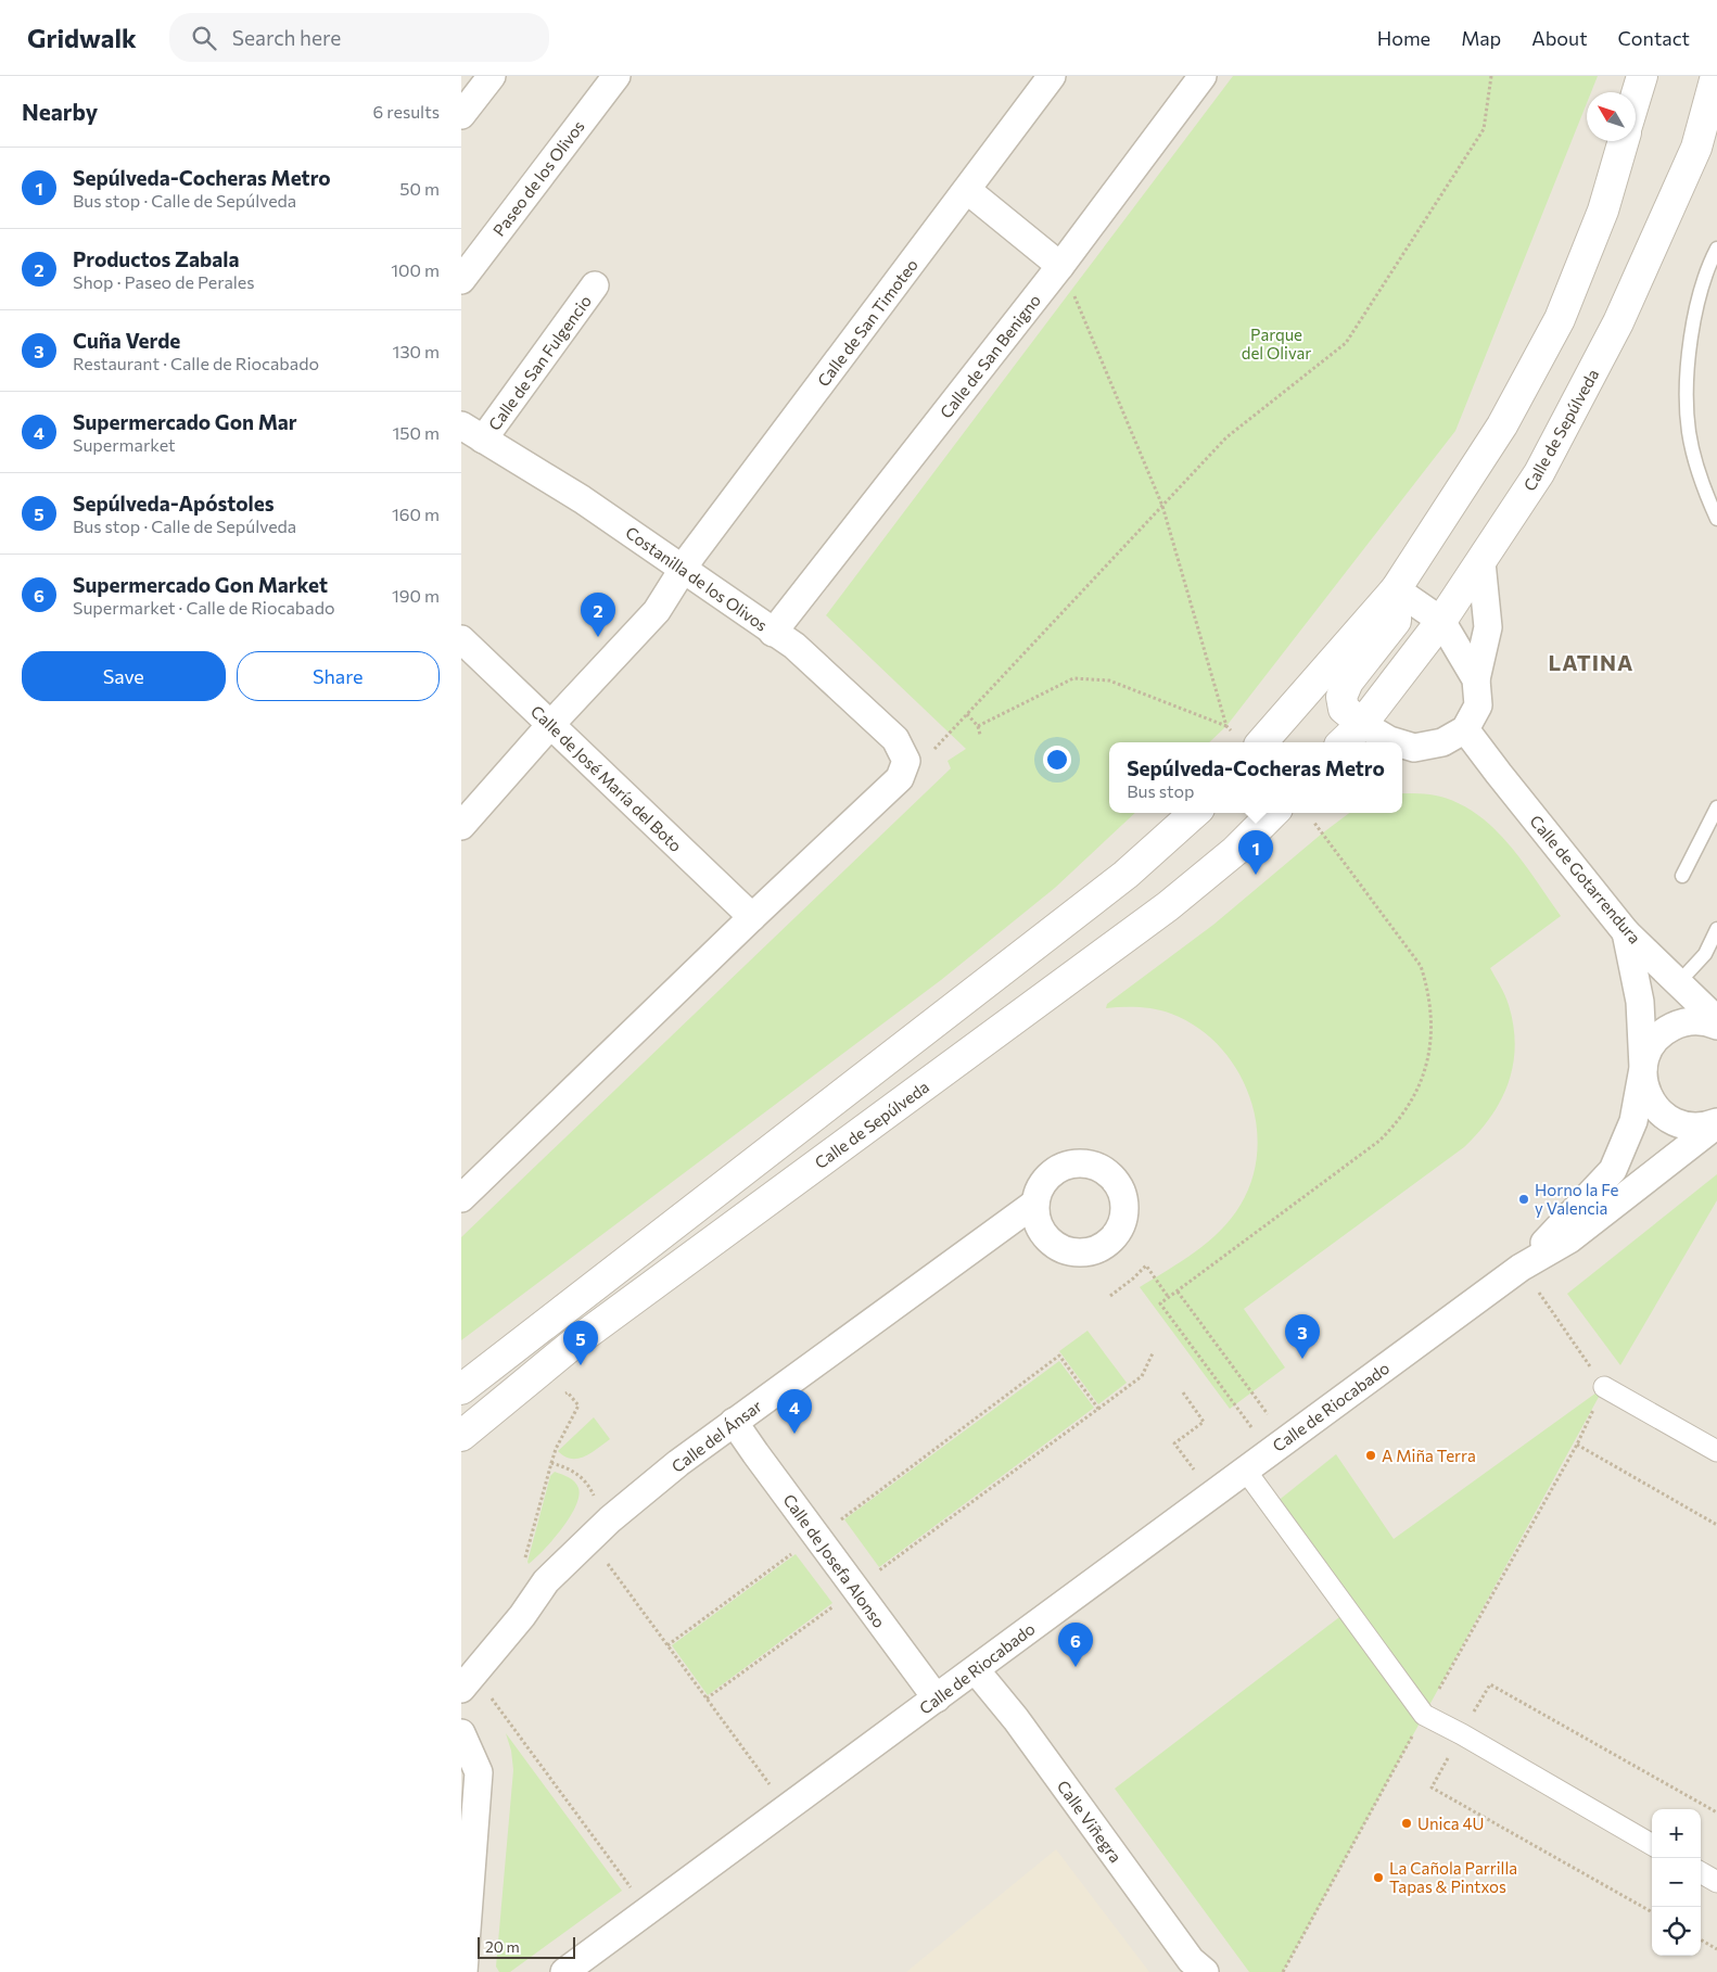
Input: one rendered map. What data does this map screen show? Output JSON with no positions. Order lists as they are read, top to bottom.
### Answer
{
  "streets": {
    "street": [
      "Paseo de los Olivos",
      "Calle de San Timoteo",
      "Calle de San Benigno",
      "Calle de San Fulgencio",
      "Calle de Sepúlveda",
      "Costanilla de los Olivos",
      "Calle de José María del Boto",
      "Calle de Gotarrendura",
      "Calle de Riocabado",
      "Calle del Ánsar",
      "Calle de Josefa Alonso",
      "Calle Viñegra"
    ]
  },
  "crossings": [
    ["Calle de San Timoteo", "Costanilla de los Olivos"],
    ["Calle de San Timoteo", "Calle de José María del Boto"],
    ["Calle de San Benigno", "Costanilla de los Olivos"],
    ["Calle de San Fulgencio", "Costanilla de los Olivos"],
    ["Calle de Gotarrendura", "Calle de Riocabado"],
    ["Calle de Riocabado", "Calle de Josefa Alonso"],
    ["Calle de Riocabado", "Calle Viñegra"],
    ["Calle del Ánsar", "Calle de Josefa Alonso"]
  ],
  "districts": ["LATINA"],
  "parks": ["Parque del Olivar"],
  "places": [
    "Horno la Fe y Valencia",
    "A Miña Terra",
    "Unica 4U",
    "La Cañola Parrilla Tapas & Pintxos"
  ],
  "scale_bar": "20 m",
  "north": "top left",
  "page": {
    "header": "Gridwalk",
    "search": "Search here",
    "nav": [
      "Home",
      "Map",
      "About",
      "Contact"
    ],
    "heading": ["Nearby", "6 results"],
    "list": [
      {
        "mark": "1",
        "name": "Sepúlveda-Cocheras Metro",
        "note": "Bus stop · Calle de Sepúlveda",
        "value": "50 m"
      },
      {
        "mark": "2",
        "name": "Productos Zabala",
        "note": "Shop · Paseo de Perales",
        "value": "100 m"
      },
      {
        "mark": "3",
        "name": "Cuña Verde",
        "note": "Restaurant · Calle de Riocabado",
        "value": "130 m"
      },
      {
        "mark": "4",
        "name": "Supermercado Gon Mar",
        "note": "Supermarket",
        "value": "150 m"
      },
      {
        "mark": "5",
        "name": "Sepúlveda-Apóstoles",
        "note": "Bus stop · Calle de Sepúlveda",
        "value": "160 m"
      },
      {
        "mark": "6",
        "name": "Supermercado Gon Market",
        "note": "Supermarket · Calle de Riocabado",
        "value": "190 m"
      }
    ],
    "pins": [
      "2",
      "1",
      "3",
      "5",
      "4",
      "6"
    ],
    "buttons": ["Save", "Share"],
    "popup": ["Sepúlveda-Cocheras Metro", "Bus stop"],
    "map_buttons": ["+", "−"],
    "scale": "20 m"
  }
}
